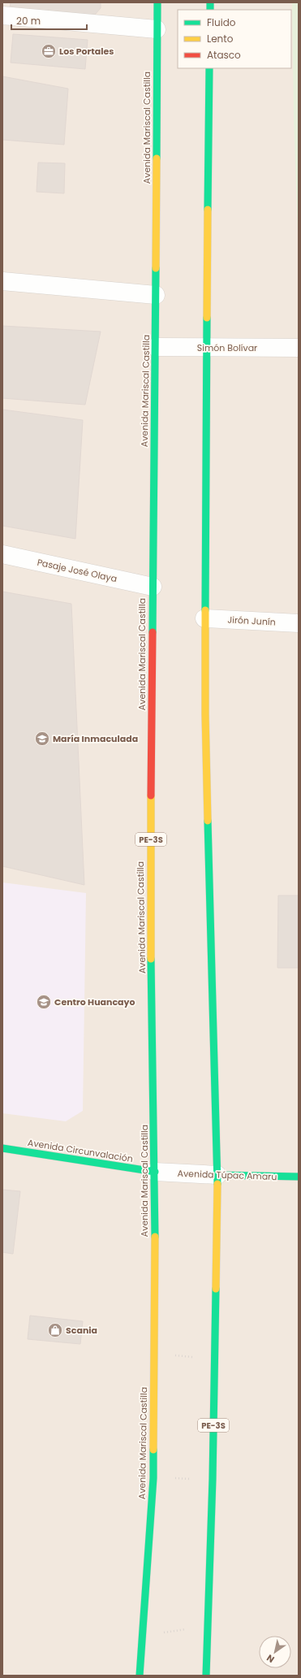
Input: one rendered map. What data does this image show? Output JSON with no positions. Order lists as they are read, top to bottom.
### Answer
{
  "streets": {
    "main road": [
      "Avenida Mariscal Castilla",
      "PE-3S",
      "Avenida Circunvalación",
      "Avenida Túpac Amaru"
    ],
    "street": ["Simón Bolívar", "Pasaje José Olaya", "Jirón Junín"]
  },
  "crossings": [
    ["Avenida Mariscal Castilla", "Simón Bolívar"],
    ["Avenida Mariscal Castilla", "Pasaje José Olaya"],
    ["Avenida Mariscal Castilla", "Avenida Circunvalación"],
    ["Avenida Mariscal Castilla", "Avenida Túpac Amaru"],
    ["Simón Bolívar", "PE-3S"],
    ["Jirón Junín", "PE-3S"],
    ["PE-3S", "Avenida Túpac Amaru"],
    ["Avenida Circunvalación", "Avenida Túpac Amaru"]
  ],
  "places": {
    "office": ["Los Portales"],
    "school or university": ["María Inmaculada", "Centro Huancayo"],
    "shop": ["Scania"]
  },
  "legend": ["Fluido", "Lento", "Atasco"],
  "scale_bar": "20 m",
  "north": "bottom left"
}
